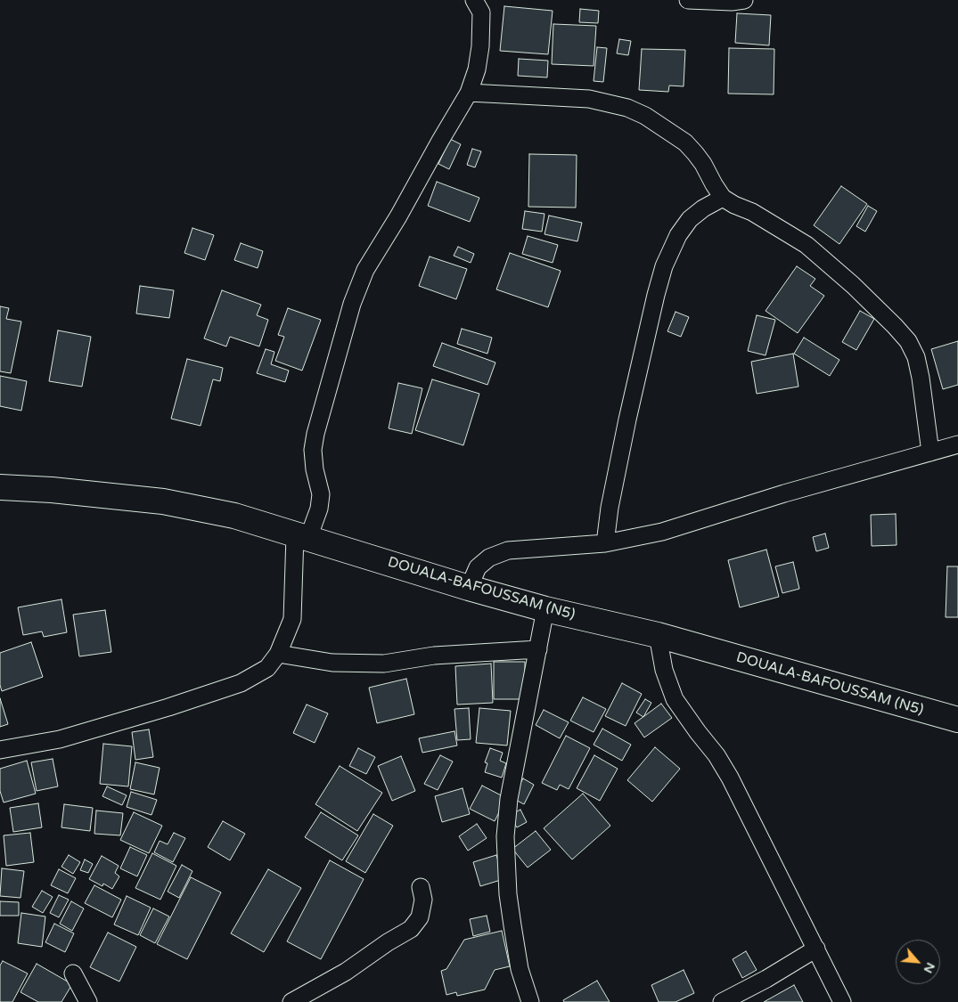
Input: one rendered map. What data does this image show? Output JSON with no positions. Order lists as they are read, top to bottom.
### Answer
{
  "streets": {
    "highway": ["DOUALA-BAFOUSSAM (N5)"]
  },
  "north": "bottom right"
}
